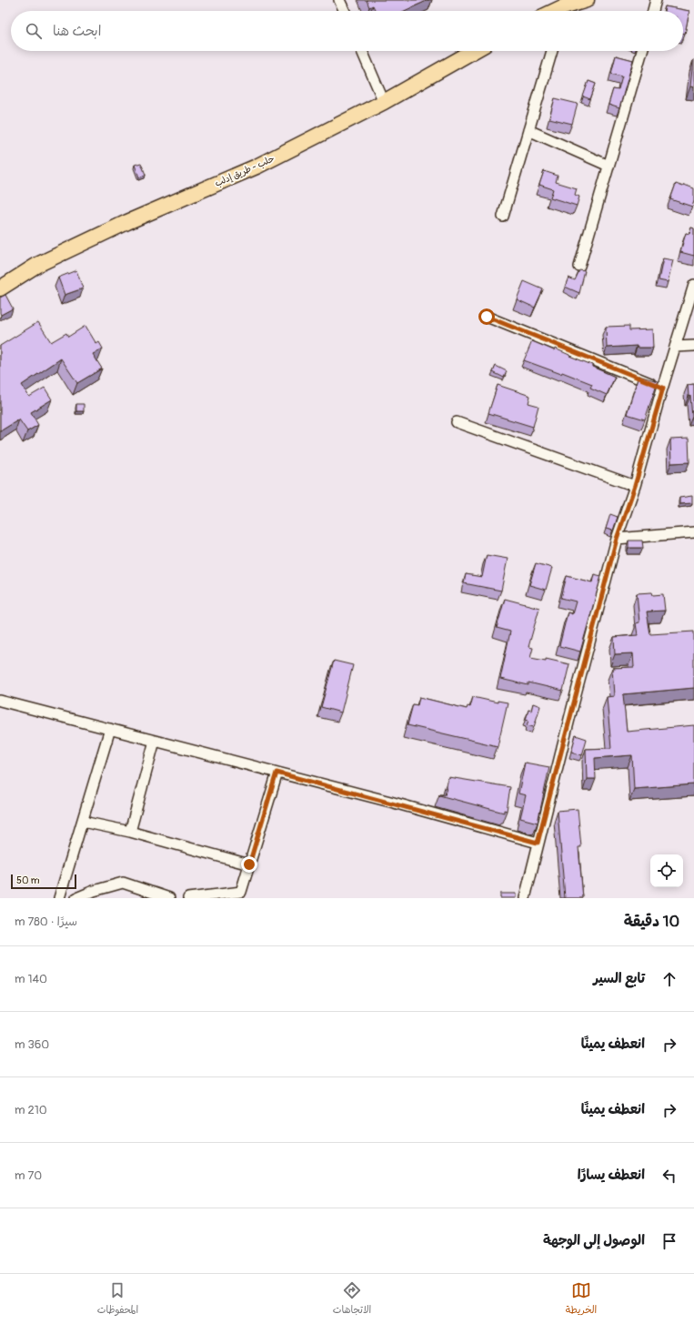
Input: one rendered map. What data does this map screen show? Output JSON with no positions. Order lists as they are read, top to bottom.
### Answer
{
  "streets": {
    "highway": ["حلب - طريق إدلب"]
  },
  "scale_bar": "50 m",
  "page": {
    "search": "ابحث هنا",
    "scale": "50 m",
    "heading": ["10 دقيقة", "سيرًا · 780 m"],
    "list": [
      ["تابع السير", "140 m"],
      ["انعطف يمينًا", "360 m"],
      ["انعطف يمينًا", "210 m"],
      ["انعطف يسارًا", "70 m"],
      "الوصول إلى الوجهة"
    ],
    "nav": ["الخريطة", "الاتجاهات", "المحفوظات"]
  }
}
